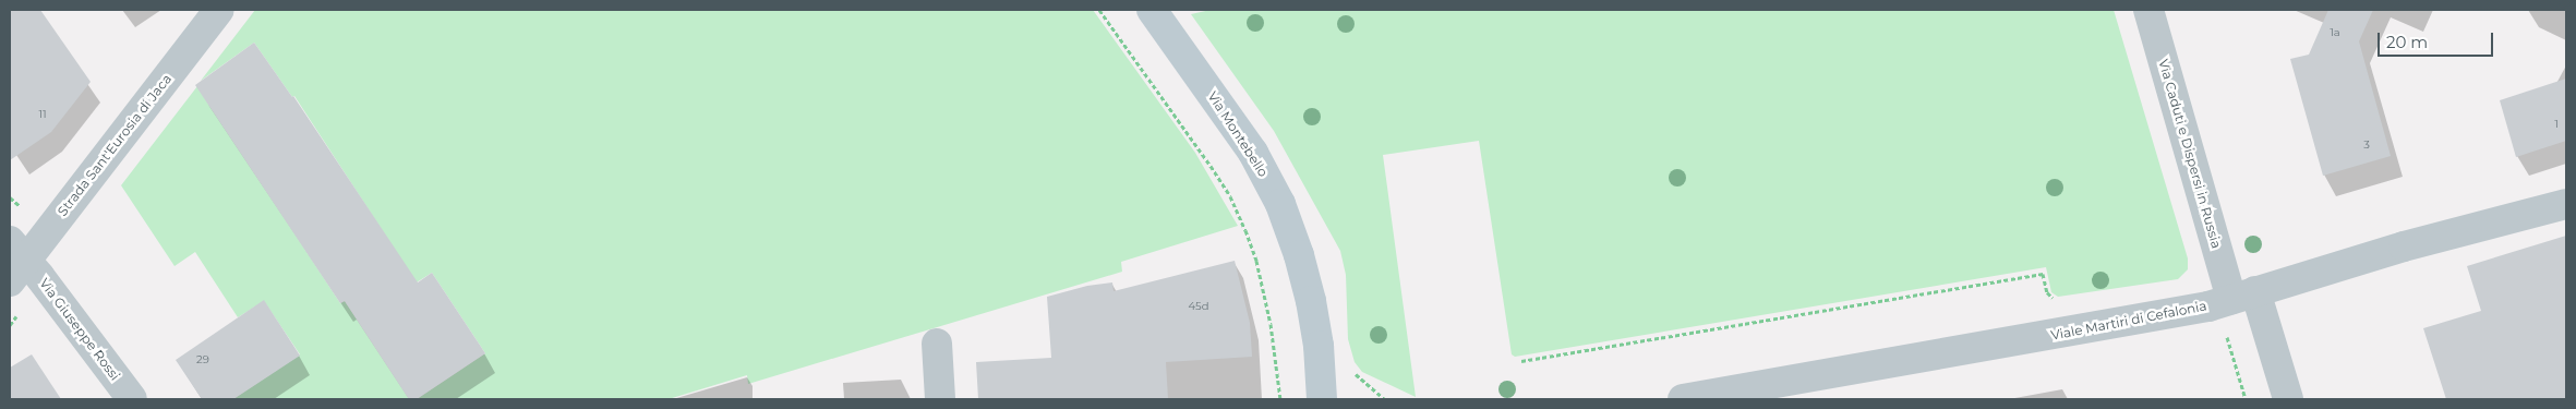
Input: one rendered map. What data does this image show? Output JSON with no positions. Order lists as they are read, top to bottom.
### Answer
{
  "streets": {
    "street": [
      "Via Montebello",
      "Strada Sant'Eurosia di Jaca",
      "Via Caduti e Dispersi in Russia",
      "Viale Martiri di Cefalonia",
      "Via Giuseppe Rossi"
    ]
  },
  "crossings": [
    ["Strada Sant'Eurosia di Jaca", "Via Giuseppe Rossi"],
    ["Via Caduti e Dispersi in Russia", "Viale Martiri di Cefalonia"]
  ],
  "house_numbers": [
    "1a",
    "11",
    "1",
    "3",
    "45d",
    "29"
  ],
  "scale_bar": "20 m"
}
